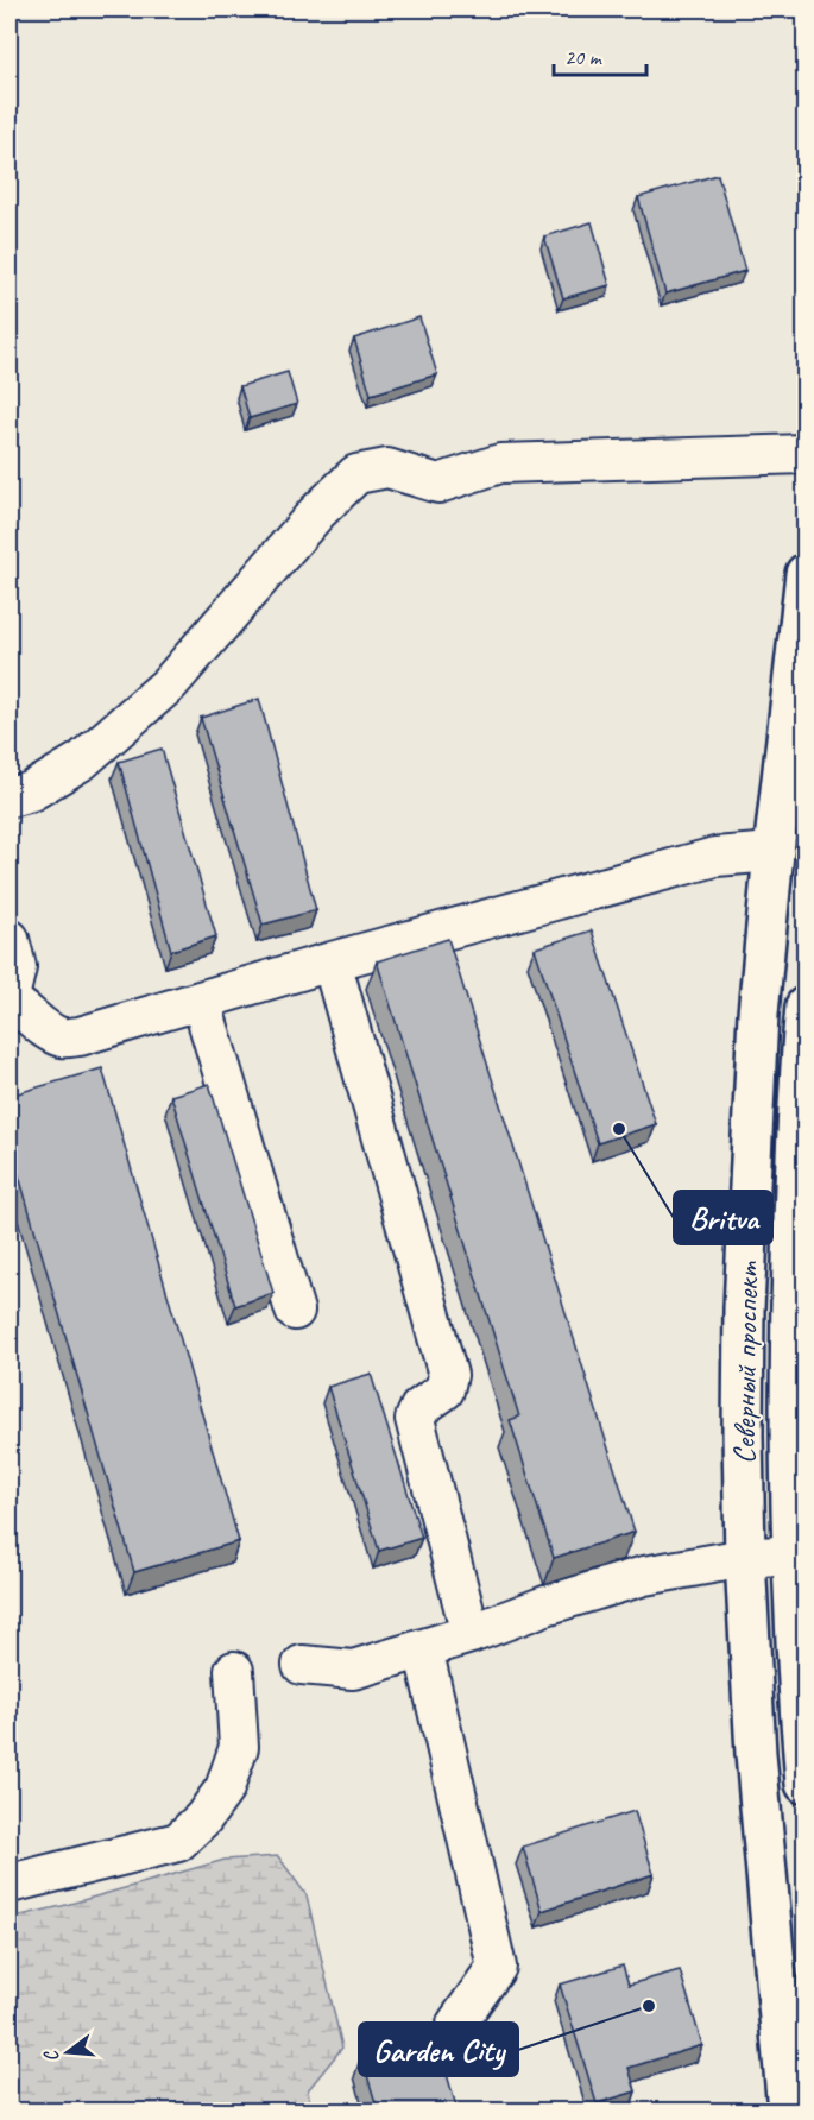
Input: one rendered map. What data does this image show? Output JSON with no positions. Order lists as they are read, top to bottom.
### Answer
{
  "streets": {
    "main road": ["Северный проспект"]
  },
  "places": ["Britva", "Garden City"],
  "scale_bar": "20 m",
  "north": "left"
}
